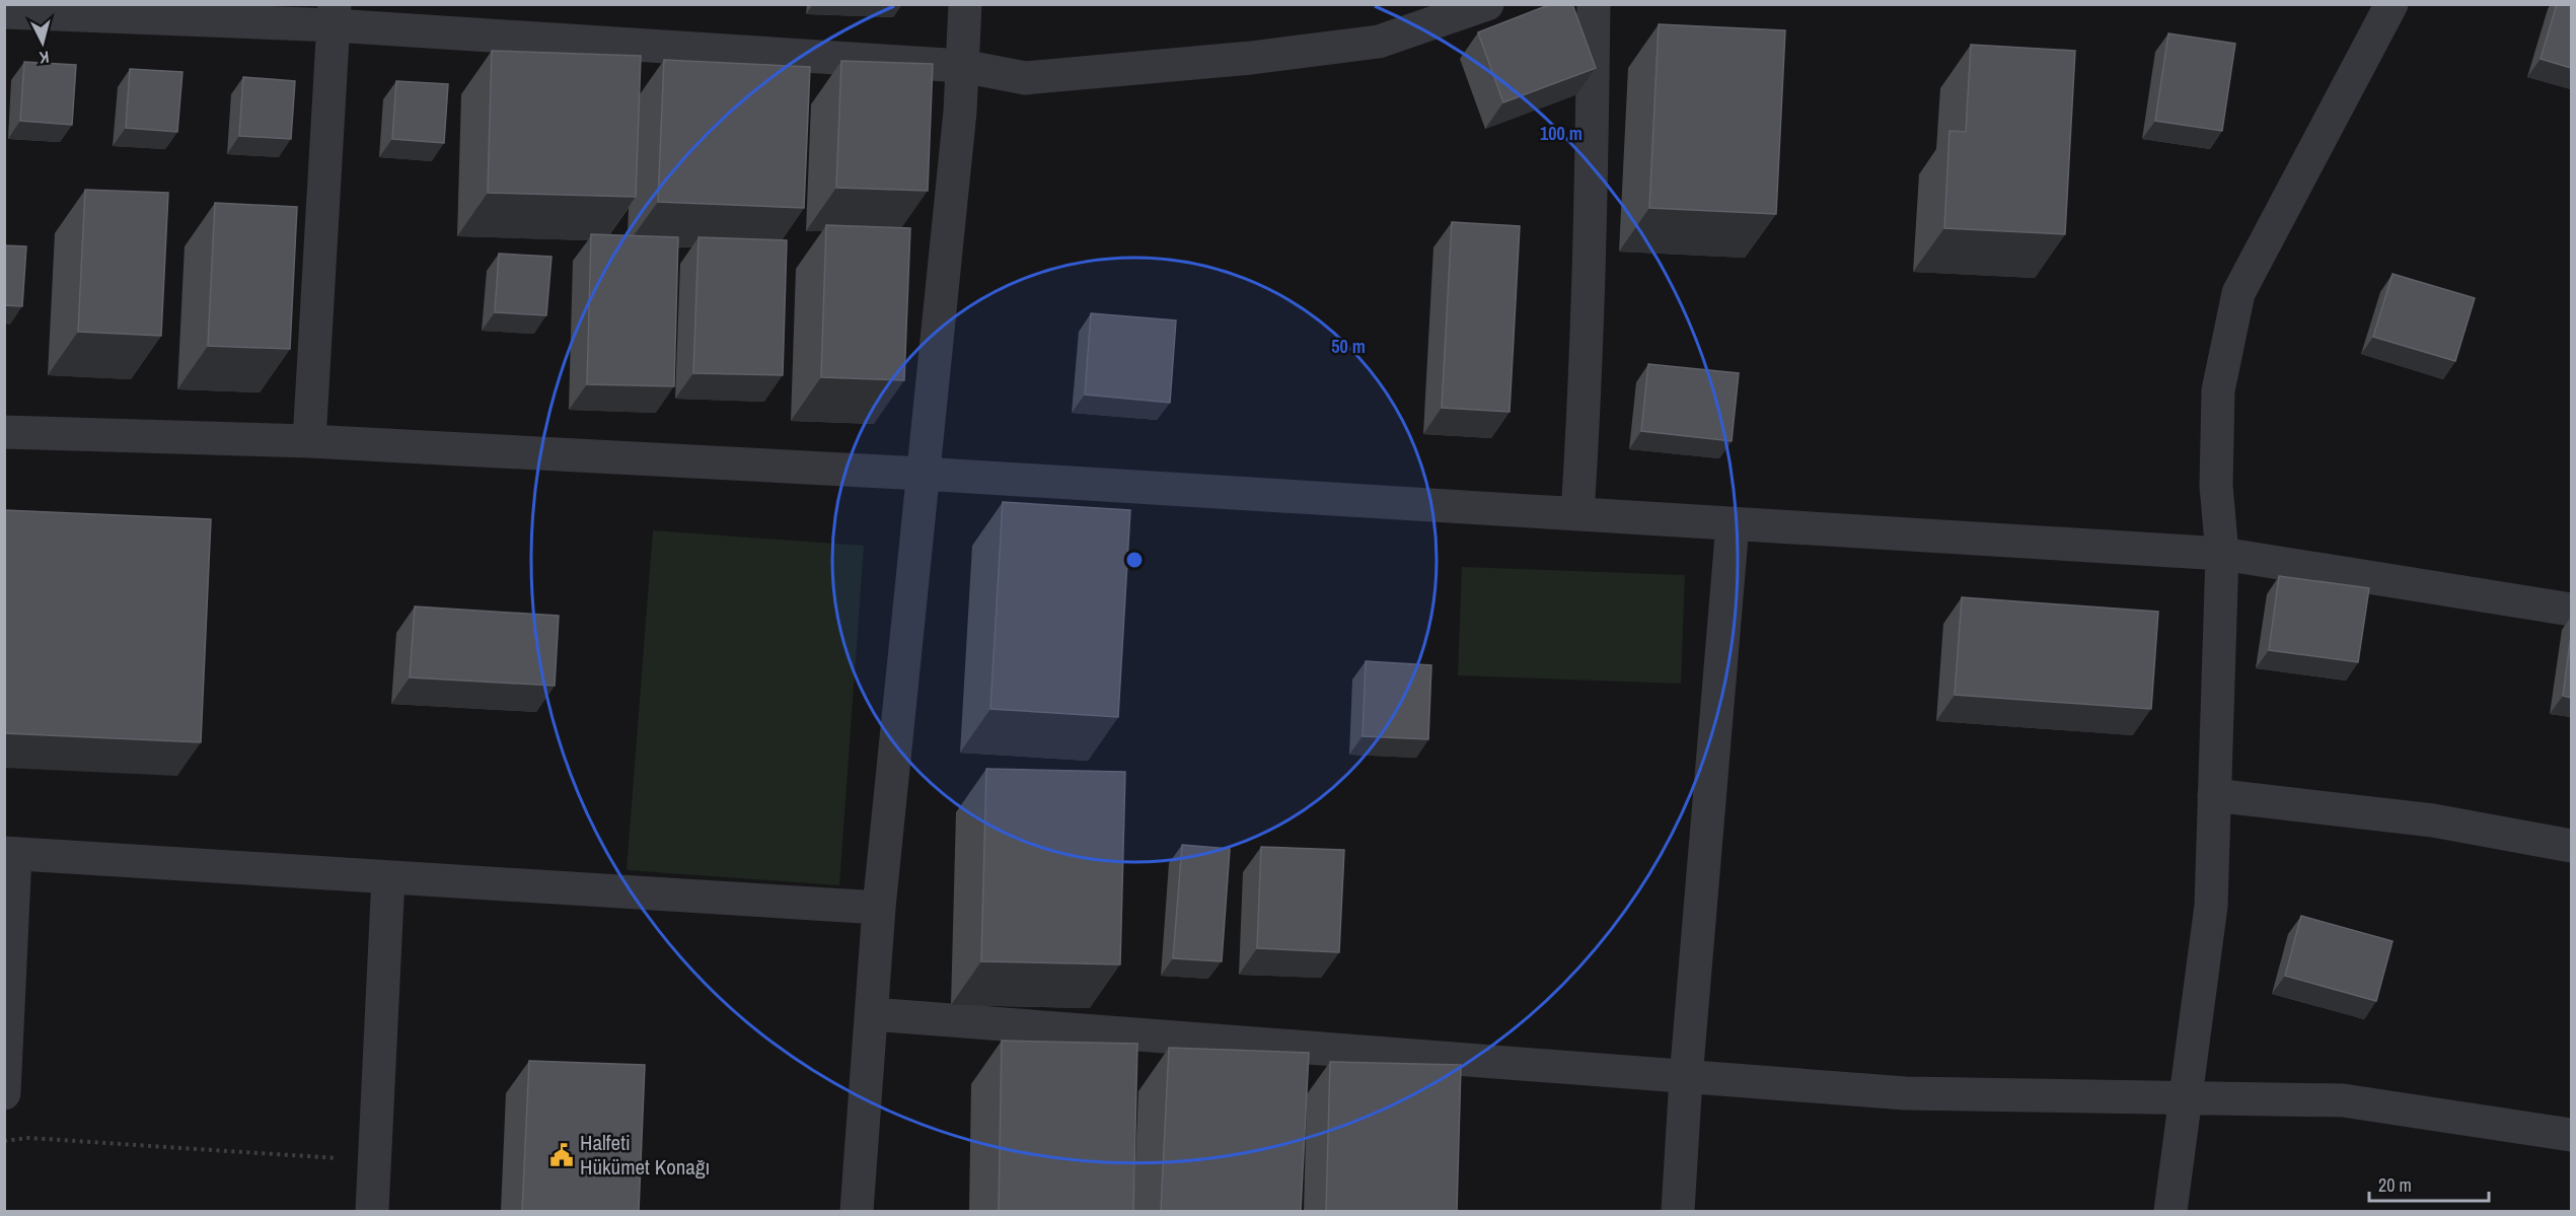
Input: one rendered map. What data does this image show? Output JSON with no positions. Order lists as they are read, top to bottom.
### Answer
{
  "places": {
    "public building": ["Halfeti Hükümet Konağı"]
  },
  "scale_bar": "20 m",
  "north": "bottom",
  "rings": ["100 m", "50 m"]
}
